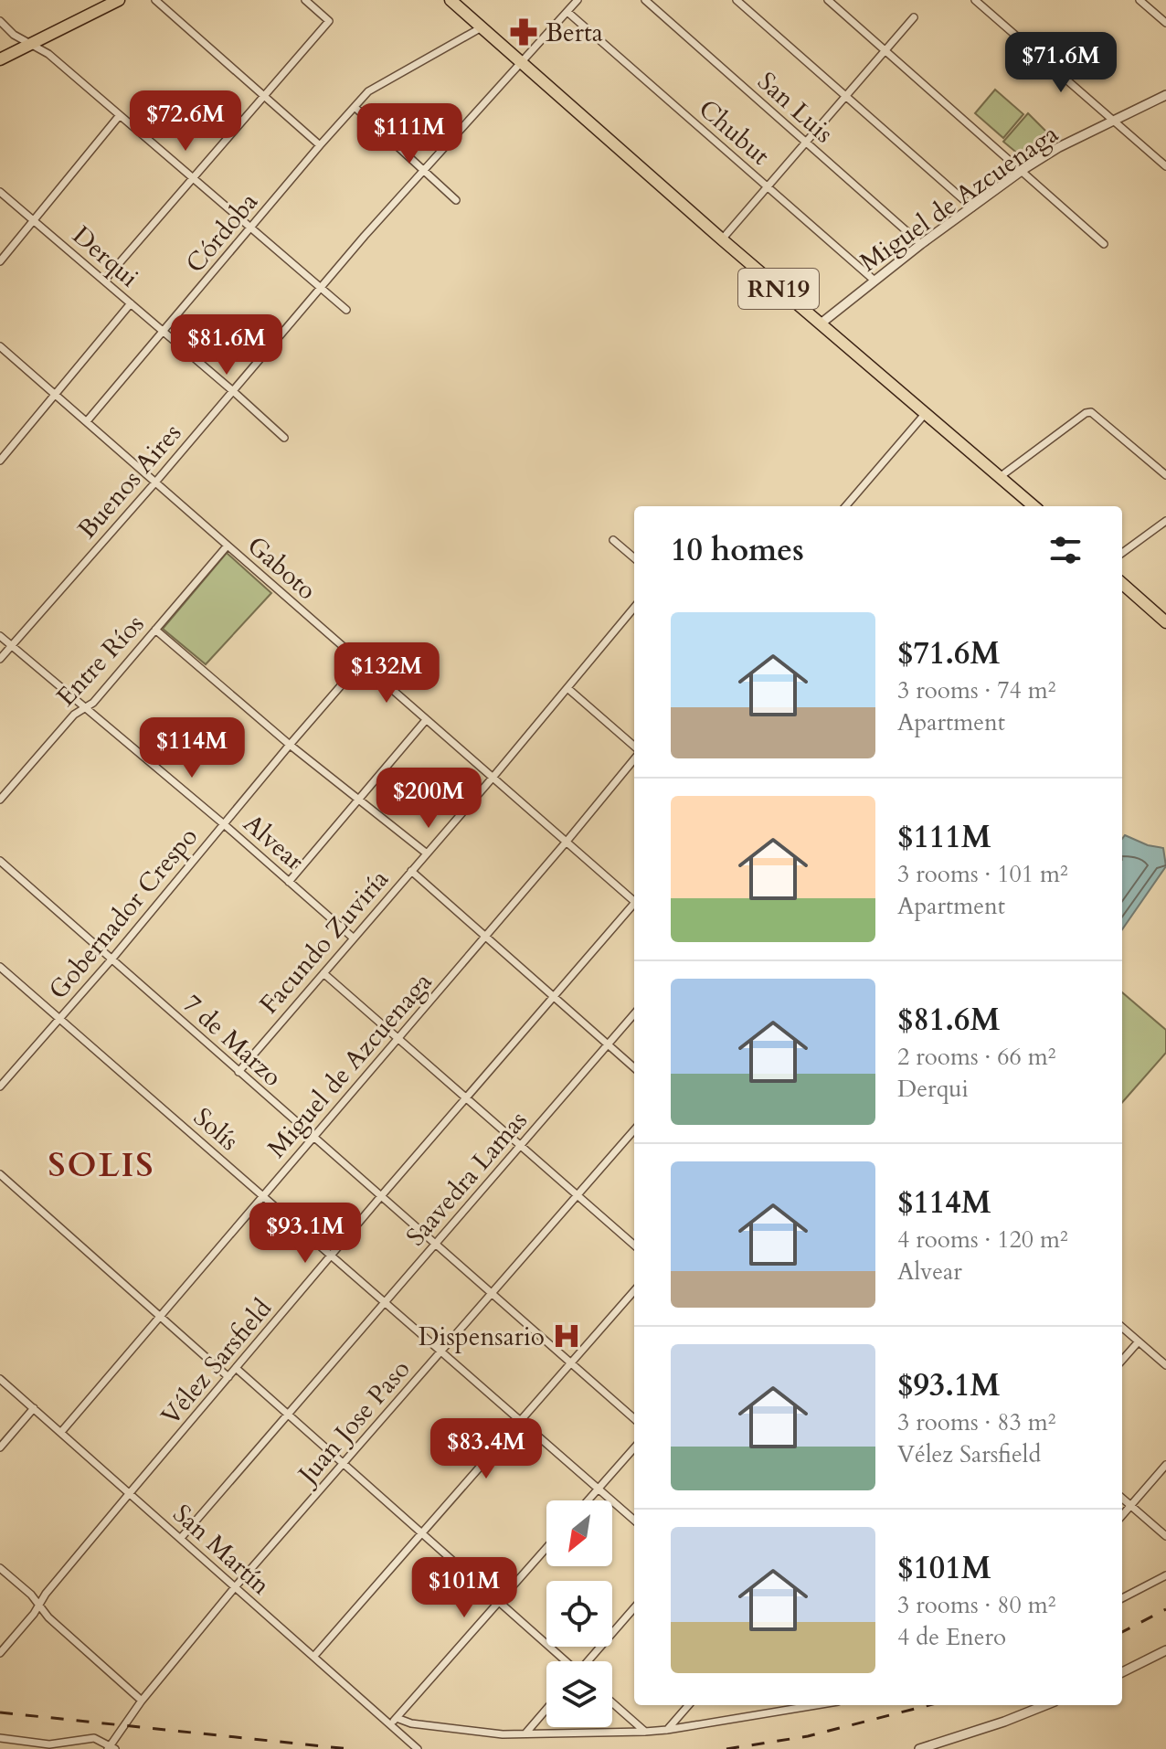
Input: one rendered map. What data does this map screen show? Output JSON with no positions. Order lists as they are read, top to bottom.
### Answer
{
  "streets": {
    "main road": ["RN19"],
    "street": [
      "San Luis",
      "Chubut",
      "Miguel de Azcuenaga",
      "Córdoba",
      "Derqui",
      "Buenos Aires",
      "Gaboto",
      "Entre Ríos",
      "Alvear",
      "Gobernador Crespo",
      "Facundo Zuviría",
      "7 de Marzo",
      "Solís",
      "Saavedra Lamas",
      "Vélez Sarsfield",
      "Juan Jose Paso",
      "San Martín"
    ]
  },
  "crossings": [
    ["San Luis", "Miguel de Azcuenaga"],
    ["Chubut", "Miguel de Azcuenaga"],
    ["Chubut", "Buenos Aires"],
    ["Miguel de Azcuenaga", "RN19"],
    ["Miguel de Azcuenaga", "Gaboto"],
    ["Miguel de Azcuenaga", "7 de Marzo"],
    ["Miguel de Azcuenaga", "Solís"],
    ["Miguel de Azcuenaga", "San Martín"],
    ["Córdoba", "Derqui"],
    ["Córdoba", "RN19"],
    ["Córdoba", "Gaboto"],
    ["Derqui", "Buenos Aires"],
    ["RN19", "Buenos Aires"],
    ["Buenos Aires", "Gaboto"],
    ["Buenos Aires", "Alvear"],
    ["Gaboto", "Entre Ríos"],
    ["Gaboto", "Gobernador Crespo"],
    ["Gaboto", "Facundo Zuviría"],
    ["Entre Ríos", "Alvear"],
    ["Alvear", "Gobernador Crespo"],
    ["Alvear", "Facundo Zuviría"],
    ["Gobernador Crespo", "7 de Marzo"],
    ["Gobernador Crespo", "Solís"],
    ["Facundo Zuviría", "7 de Marzo"],
    ["7 de Marzo", "Saavedra Lamas"],
    ["7 de Marzo", "Vélez Sarsfield"],
    ["7 de Marzo", "Juan Jose Paso"],
    ["Solís", "Saavedra Lamas"],
    ["Solís", "Vélez Sarsfield"],
    ["Solís", "Juan Jose Paso"],
    ["Saavedra Lamas", "San Martín"],
    ["Vélez Sarsfield", "San Martín"],
    ["Juan Jose Paso", "San Martín"]
  ],
  "districts": ["SOLIS"],
  "places": {
    "pharmacy": ["Berta"],
    "hospital": ["Dispensario"]
  },
  "north": "bottom left",
  "page": {
    "price": [
      "$71.6M",
      "$72.6M",
      "$111M",
      "$81.6M",
      "$132M",
      "$114M",
      "$200M",
      "$93.1M",
      "$83.4M",
      "$101M"
    ],
    "heading": "10 homes",
    "list": [
      {
        "name": "$71.6M",
        "note": "3 rooms · 74 m² · Apartment"
      },
      {
        "name": "$111M",
        "note": "3 rooms · 101 m² · Apartment"
      },
      {
        "name": "$81.6M",
        "note": "2 rooms · 66 m² · Derqui"
      },
      {
        "name": "$114M",
        "note": "4 rooms · 120 m² · Alvear"
      },
      {
        "name": "$93.1M",
        "note": "3 rooms · 83 m² · Vélez Sarsfield"
      },
      {
        "name": "$101M",
        "note": "3 rooms · 80 m² · 4 de Enero"
      }
    ]
  }
}
